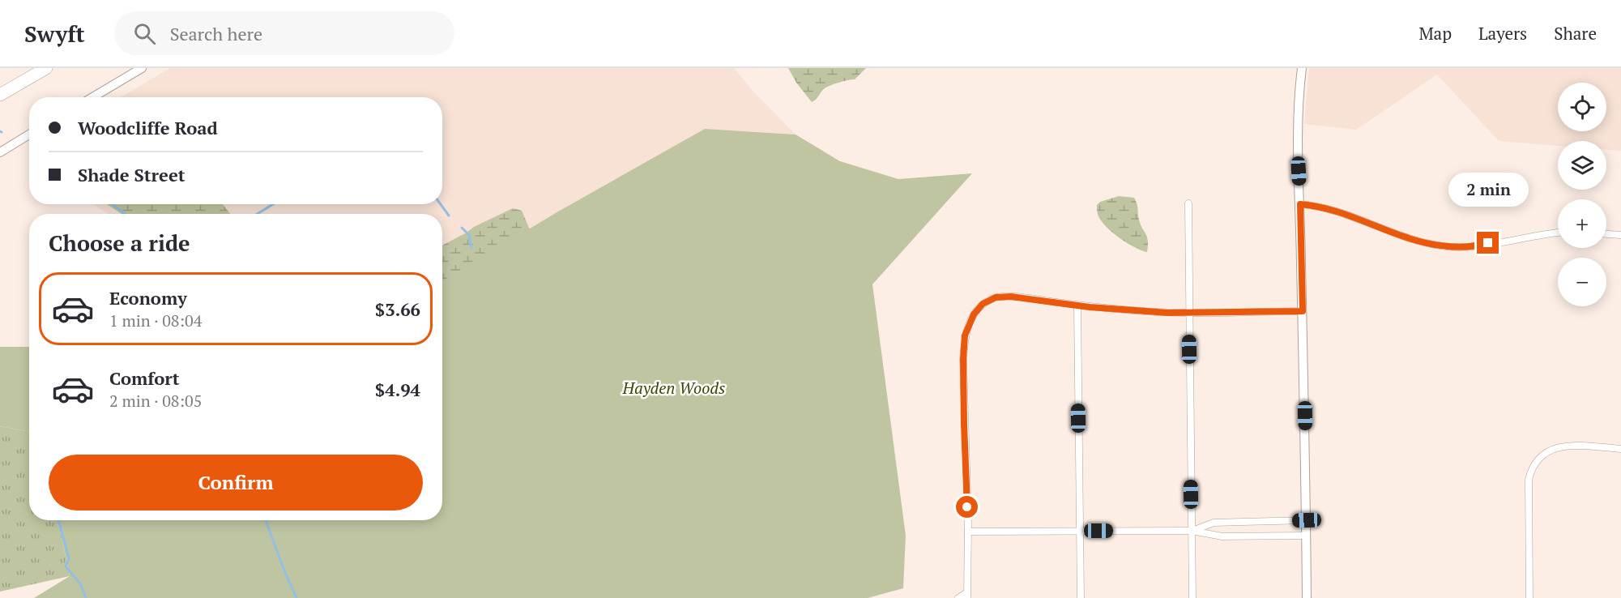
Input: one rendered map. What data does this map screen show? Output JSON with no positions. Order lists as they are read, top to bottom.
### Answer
{
  "parks": ["Hayden Woods"],
  "page": {
    "header": "Swyft",
    "search": "Search here",
    "nav": ["Map", "Layers", "Share"],
    "map_buttons": ["+", "−"],
    "banner": ["Woodcliffe Road", "Shade Street"],
    "bubble": "2 min",
    "heading": "Choose a ride",
    "list": [
      {
        "name": "Economy",
        "note": "1 min · 08:04",
        "value": "$3.66"
      },
      {
        "name": "Comfort",
        "note": "2 min · 08:05",
        "value": "$4.94"
      }
    ],
    "buttons": "Confirm"
  }
}
